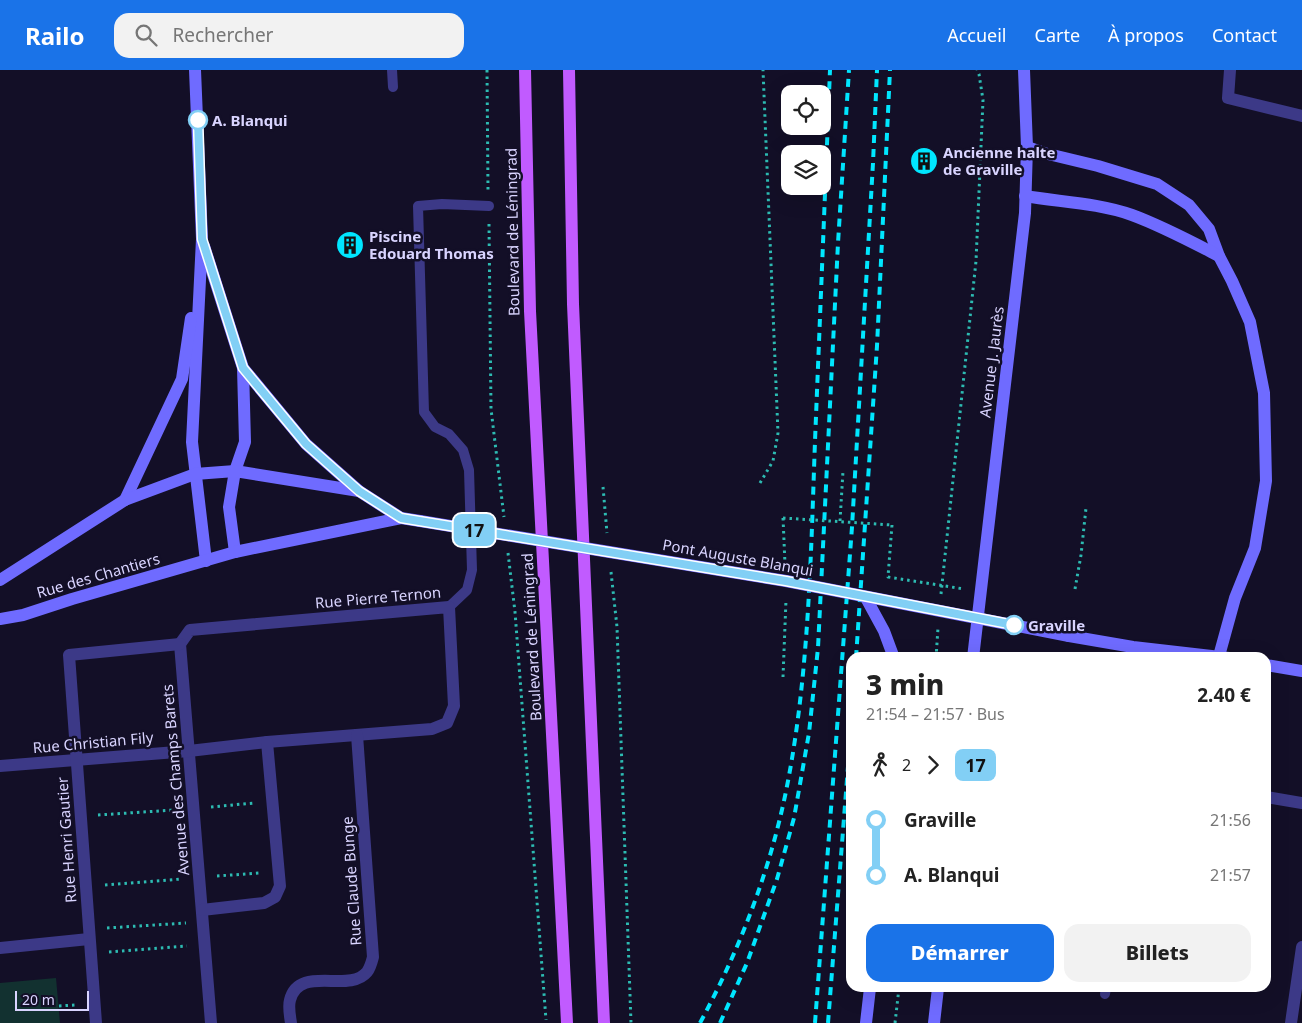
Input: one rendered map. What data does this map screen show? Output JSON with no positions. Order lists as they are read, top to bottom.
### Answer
{
  "streets": {
    "main road": ["Boulevard de Léningrad"],
    "street": [
      "Avenue J. Jaurès",
      "Pont Auguste Blanqui",
      "Rue des Chantiers",
      "Rue Pierre Ternon",
      "Rue Christian Fily",
      "Avenue des Champs Barets",
      "Rue Henri Gautier",
      "Rue Claude Bunge"
    ]
  },
  "crossings": [
    ["Pont Auguste Blanqui", "Rue des Chantiers"],
    ["Rue Pierre Ternon", "Rue Christian Fily"],
    ["Rue Pierre Ternon", "Avenue des Champs Barets"],
    ["Rue Pierre Ternon", "Rue Henri Gautier"],
    ["Rue Pierre Ternon", "Rue Claude Bunge"],
    ["Rue Christian Fily", "Avenue des Champs Barets"],
    ["Rue Christian Fily", "Rue Henri Gautier"],
    ["Avenue des Champs Barets", "Rue Henri Gautier"]
  ],
  "places": {
    "other": ["A. Blanqui", "Graville"],
    "building": ["Ancienne halte de Graville", "Piscine Edouard Thomas"]
  },
  "lines": ["bus line 17"],
  "scale_bar": "20 m",
  "page": {
    "header": "Railo",
    "search": "Rechercher",
    "nav": [
      "Accueil",
      "Carte",
      "À propos",
      "Contact"
    ],
    "on_map": "17",
    "heading": ["3 min", "21:54 – 21:57 · Bus", "2.40 €"],
    "legs": ["2", "17"],
    "list": [
      {
        "name": "Graville",
        "value": "21:56"
      },
      {
        "name": "A. Blanqui",
        "value": "21:57"
      }
    ],
    "buttons": ["Démarrer", "Billets"],
    "scale": "20 m"
  }
}
